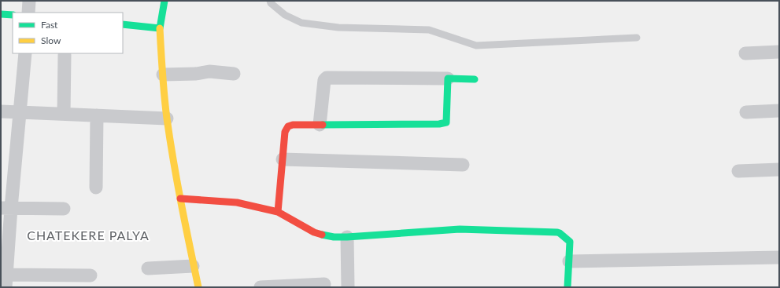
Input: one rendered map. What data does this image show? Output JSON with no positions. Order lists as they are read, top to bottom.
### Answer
{
  "districts": ["CHATEKERE PALYA"],
  "legend": ["Fast", "Slow"]
}
